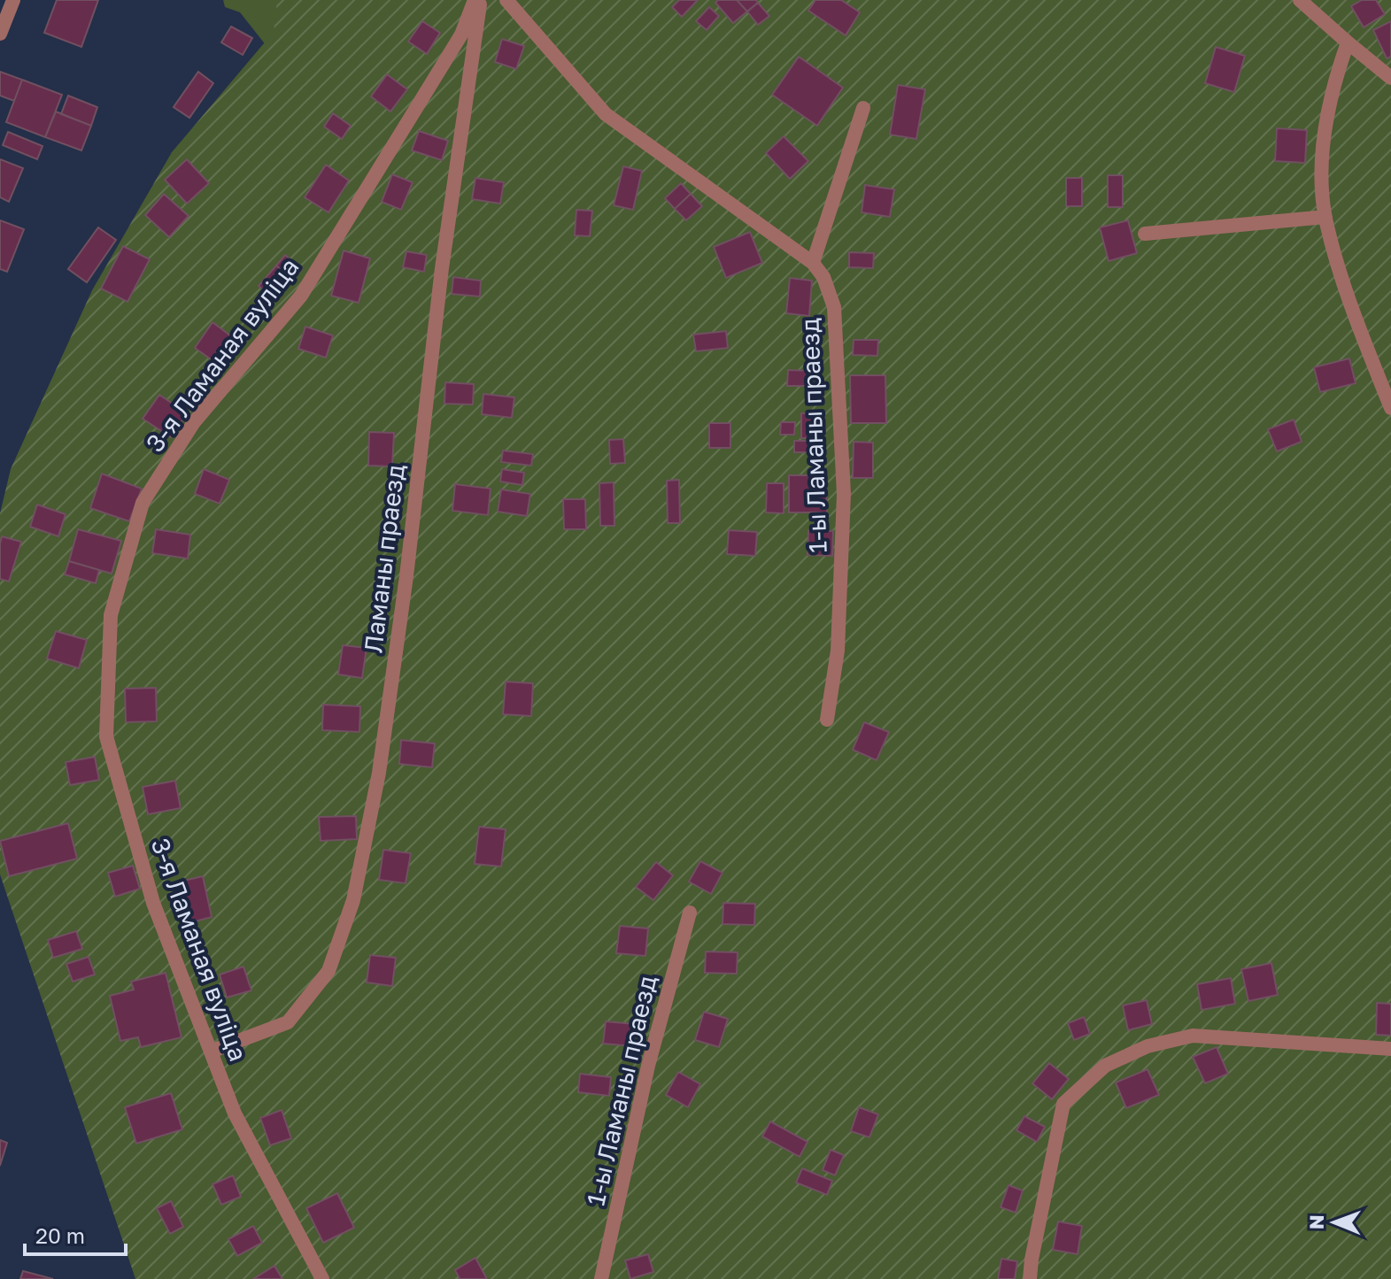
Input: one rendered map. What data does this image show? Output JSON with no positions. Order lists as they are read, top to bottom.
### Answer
{
  "streets": {
    "street": ["3-я Ламаная вуліца", "1-ы Ламаны праезд", "Ламаны праезд"]
  },
  "crossings": [
    ["3-я Ламаная вуліца", "Ламаны праезд"]
  ],
  "scale_bar": "20 m",
  "north": "left"
}
